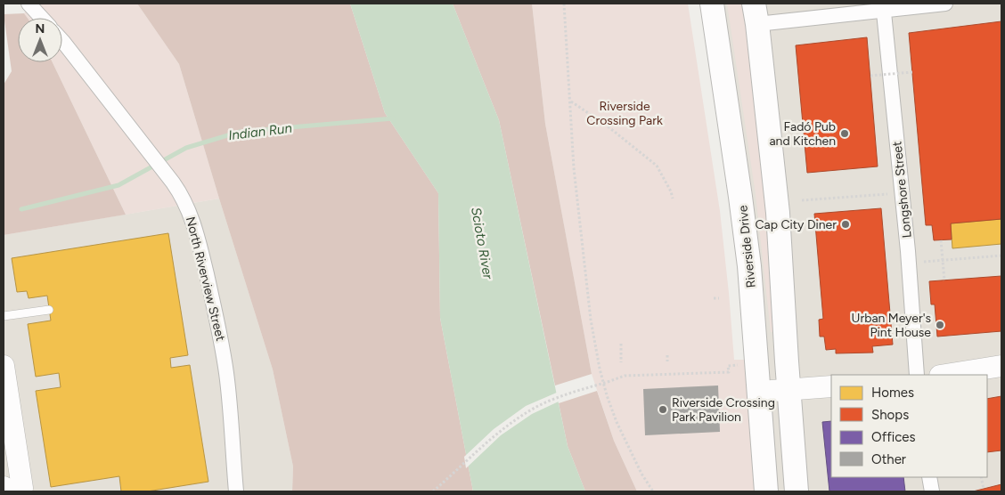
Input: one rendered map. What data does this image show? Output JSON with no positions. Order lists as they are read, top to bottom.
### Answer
{
  "streets": {
    "main road": ["Riverside Drive"],
    "street": ["Longshore Street", "North Riverview Street"]
  },
  "water": ["Indian Run", "Scioto River"],
  "parks": ["Riverside Crossing Park"],
  "places": [
    "Fadó Pub and Kitchen",
    "Cap City Diner",
    "Urban Meyer's Pint House",
    "Riverside Crossing Park Pavilion"
  ],
  "legend": [
    "Homes",
    "Shops",
    "Offices",
    "Other"
  ],
  "north": "top"
}
